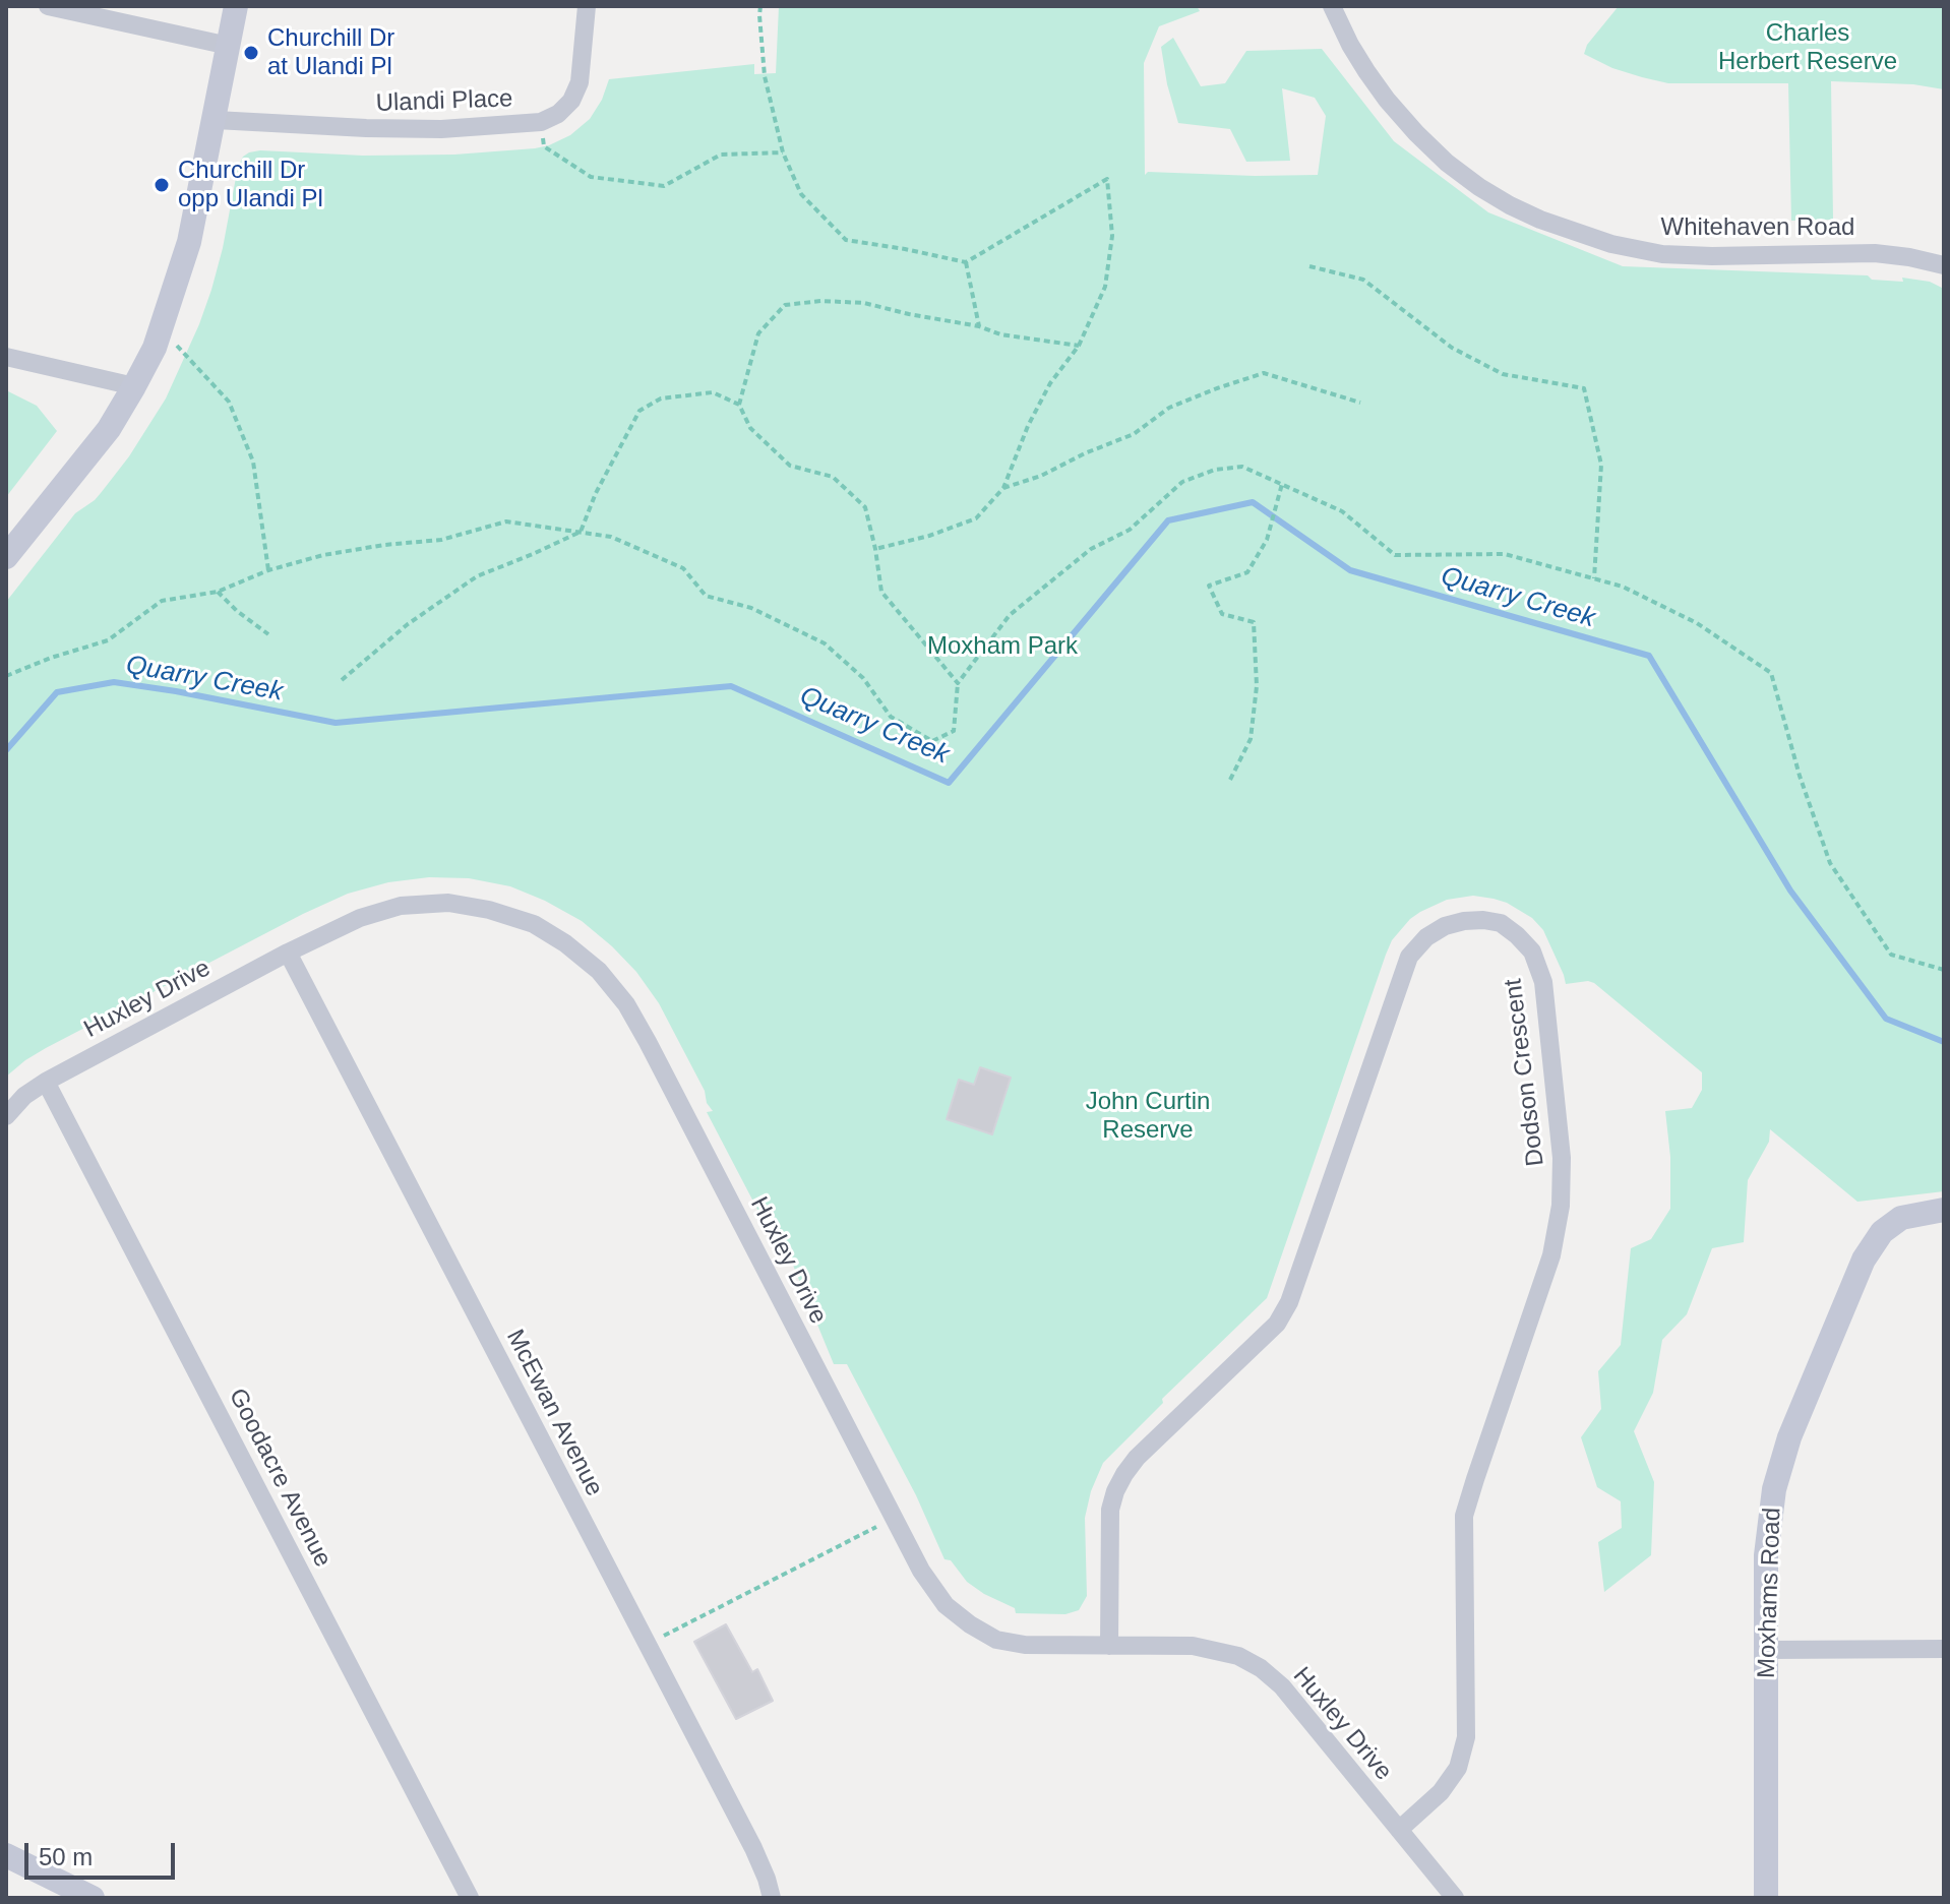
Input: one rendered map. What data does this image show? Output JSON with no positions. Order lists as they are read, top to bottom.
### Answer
{
  "streets": {
    "street": [
      "Ulandi Place",
      "Whitehaven Road",
      "Huxley Drive",
      "Dodson Crescent",
      "McEwan Avenue",
      "Goodacre Avenue",
      "Moxhams Road"
    ]
  },
  "crossings": [
    ["Huxley Drive", "Dodson Crescent"],
    ["Huxley Drive", "McEwan Avenue"],
    ["Huxley Drive", "Goodacre Avenue"]
  ],
  "water": ["Quarry Creek"],
  "parks": ["Charles Herbert Reserve", "Moxham Park", "John Curtin Reserve"],
  "places": ["Churchill Dr at Ulandi Pl", "Churchill Dr opp Ulandi Pl"],
  "scale_bar": "50 m"
}
